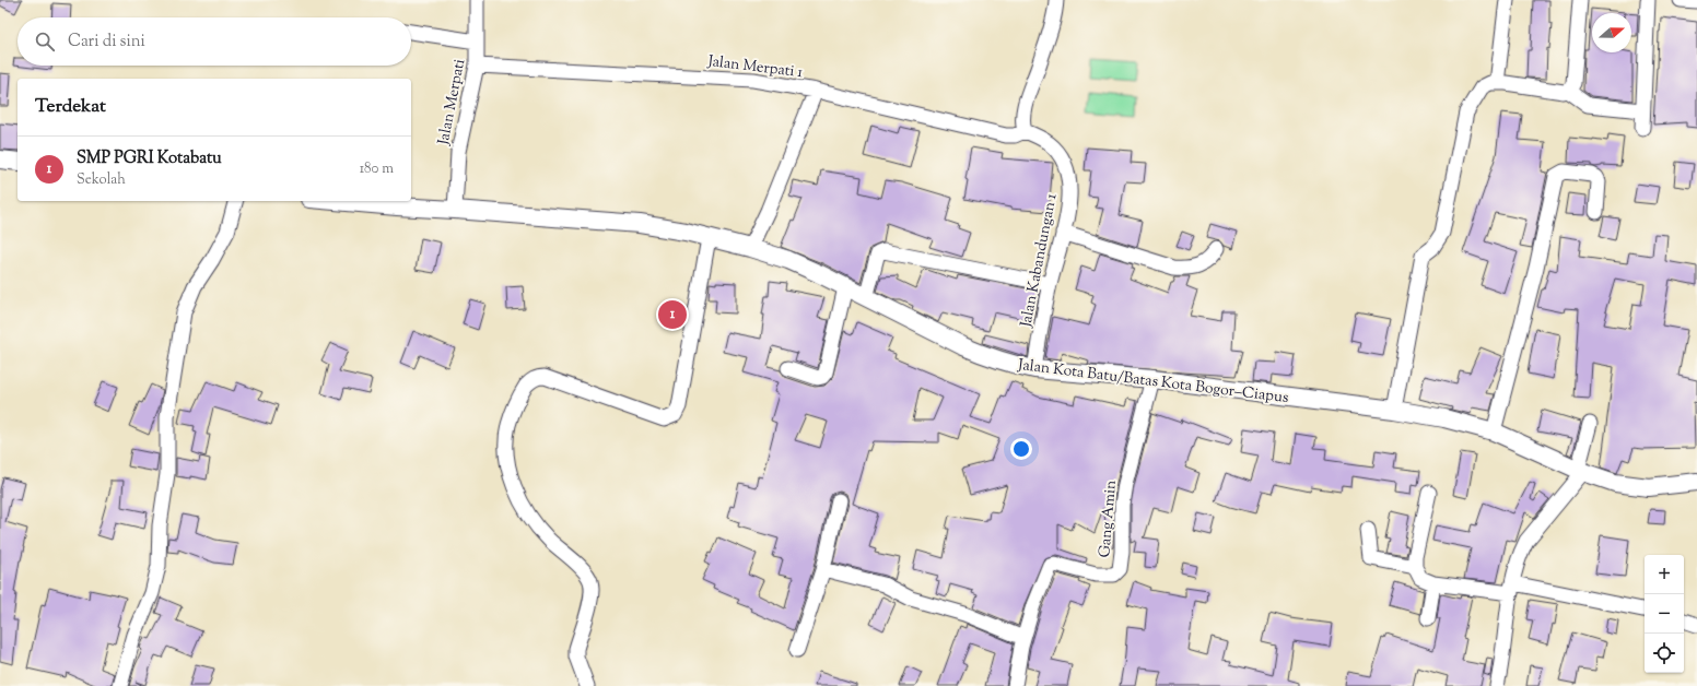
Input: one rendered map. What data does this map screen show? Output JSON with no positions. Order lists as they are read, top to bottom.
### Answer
{
  "streets": {
    "main road": ["Jalan Kota Batu/Batas Kota Bogor–Ciapus"],
    "street": [
      "Jalan Merpati 1",
      "Jalan Merpati",
      "Jalan Kabandungan 1",
      "Gang Amin"
    ]
  },
  "crossings": [
    ["Jalan Merpati 1", "Jalan Merpati"],
    ["Jalan Merpati 1", "Jalan Kabandungan 1"],
    ["Jalan Merpati", "Jalan Kota Batu/Batas Kota Bogor–Ciapus"],
    ["Jalan Kabandungan 1", "Jalan Kota Batu/Batas Kota Bogor–Ciapus"],
    ["Jalan Kota Batu/Batas Kota Bogor–Ciapus", "Gang Amin"]
  ],
  "north": "right",
  "page": {
    "search": "Cari di sini",
    "heading": "Terdekat",
    "list": [
      {
        "mark": "1",
        "name": "SMP PGRI Kotabatu",
        "note": "Sekolah",
        "value": "180 m"
      }
    ],
    "pins": "1",
    "map_buttons": ["+", "−"]
  }
}
